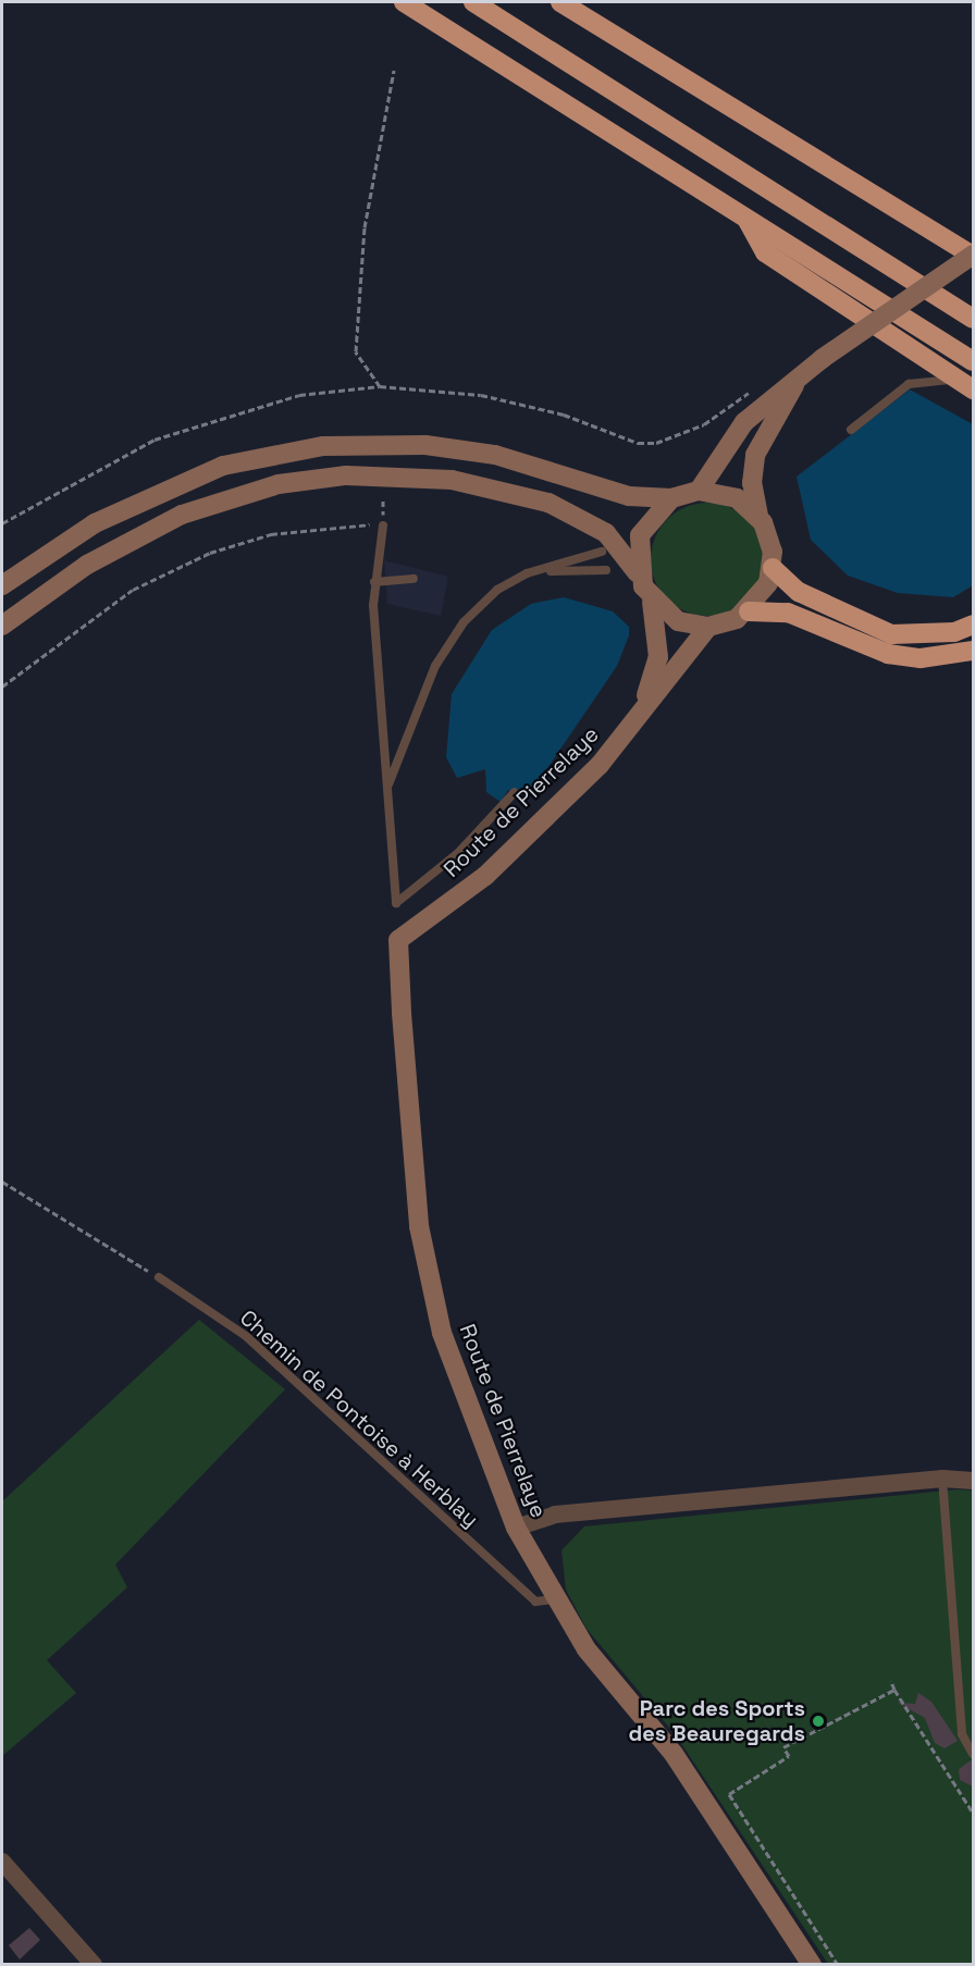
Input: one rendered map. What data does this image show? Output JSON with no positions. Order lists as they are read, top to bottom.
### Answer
{
  "streets": {
    "main road": ["Route de Pierrelaye"],
    "lane": ["Chemin de Pontoise à Herblay"]
  },
  "crossings": [
    ["Route de Pierrelaye", "Chemin de Pontoise à Herblay"]
  ],
  "places": ["Parc des Sports des Beauregards"]
}
